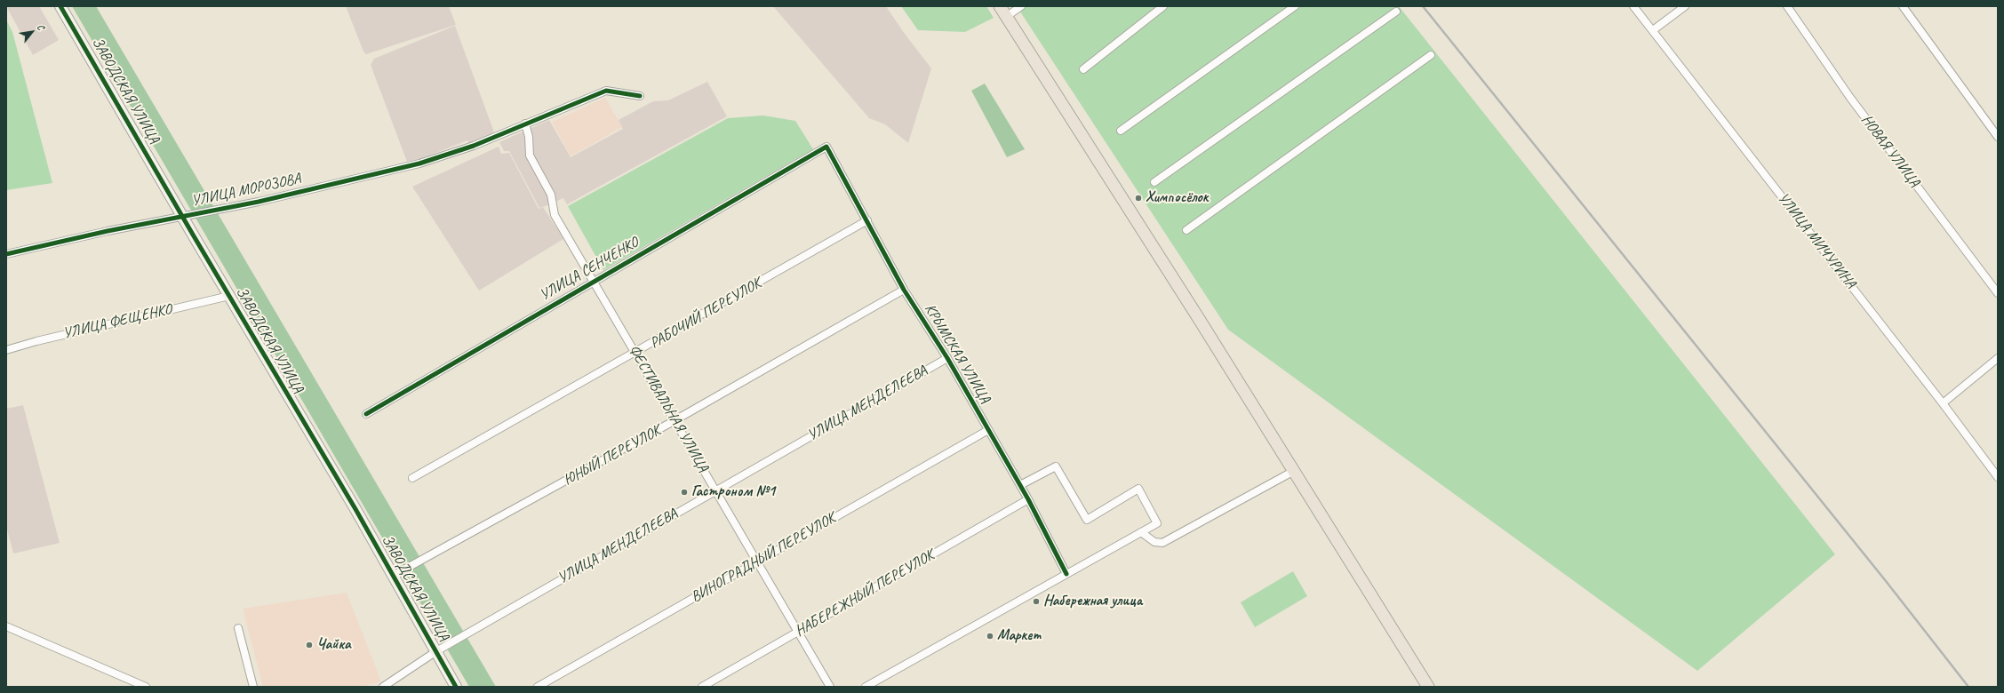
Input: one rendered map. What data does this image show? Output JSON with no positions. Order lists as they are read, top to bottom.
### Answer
{
  "streets": {
    "street": [
      "ЗАВОДСКАЯ УЛИЦА",
      "НОВАЯ УЛИЦА",
      "УЛИЦА МОРОЗОВА",
      "УЛИЦА МИЧУРИНА",
      "УЛИЦА СЕНЧЕНКО",
      "РАБОЧИЙ ПЕРЕУЛОК",
      "УЛИЦА ФЕЩЕНКО",
      "КРЫМСКАЯ УЛИЦА",
      "УЛИЦА МЕНДЕЛЕЕВА",
      "ФЕСТИВАЛЬНАЯ УЛИЦА",
      "ЮНЫЙ ПЕРЕУЛОК",
      "ВИНОГРАДНЫЙ ПЕРЕУЛОК",
      "НАБЕРЕЖНЫЙ ПЕРЕУЛОК"
    ]
  },
  "crossings": [
    ["ЗАВОДСКАЯ УЛИЦА", "УЛИЦА МОРОЗОВА"],
    ["ЗАВОДСКАЯ УЛИЦА", "УЛИЦА ФЕЩЕНКО"],
    ["ЗАВОДСКАЯ УЛИЦА", "УЛИЦА МЕНДЕЛЕЕВА"],
    ["ЗАВОДСКАЯ УЛИЦА", "ЮНЫЙ ПЕРЕУЛОК"],
    ["УЛИЦА МОРОЗОВА", "ФЕСТИВАЛЬНАЯ УЛИЦА"],
    ["УЛИЦА СЕНЧЕНКО", "КРЫМСКАЯ УЛИЦА"],
    ["УЛИЦА СЕНЧЕНКО", "ФЕСТИВАЛЬНАЯ УЛИЦА"],
    ["РАБОЧИЙ ПЕРЕУЛОК", "КРЫМСКАЯ УЛИЦА"],
    ["РАБОЧИЙ ПЕРЕУЛОК", "ФЕСТИВАЛЬНАЯ УЛИЦА"],
    ["КРЫМСКАЯ УЛИЦА", "УЛИЦА МЕНДЕЛЕЕВА"],
    ["КРЫМСКАЯ УЛИЦА", "ЮНЫЙ ПЕРЕУЛОК"],
    ["КРЫМСКАЯ УЛИЦА", "ВИНОГРАДНЫЙ ПЕРЕУЛОК"],
    ["КРЫМСКАЯ УЛИЦА", "НАБЕРЕЖНЫЙ ПЕРЕУЛОК"],
    ["УЛИЦА МЕНДЕЛЕЕВА", "ФЕСТИВАЛЬНАЯ УЛИЦА"],
    ["ФЕСТИВАЛЬНАЯ УЛИЦА", "ЮНЫЙ ПЕРЕУЛОК"],
    ["ФЕСТИВАЛЬНАЯ УЛИЦА", "ВИНОГРАДНЫЙ ПЕРЕУЛОК"],
    ["ФЕСТИВАЛЬНАЯ УЛИЦА", "НАБЕРЕЖНЫЙ ПЕРЕУЛОК"]
  ],
  "places": [
    "Химпосёлок",
    "Гастроном №1",
    "Набережная улица",
    "Маркет",
    "Чайка"
  ],
  "north": "top right"
}
